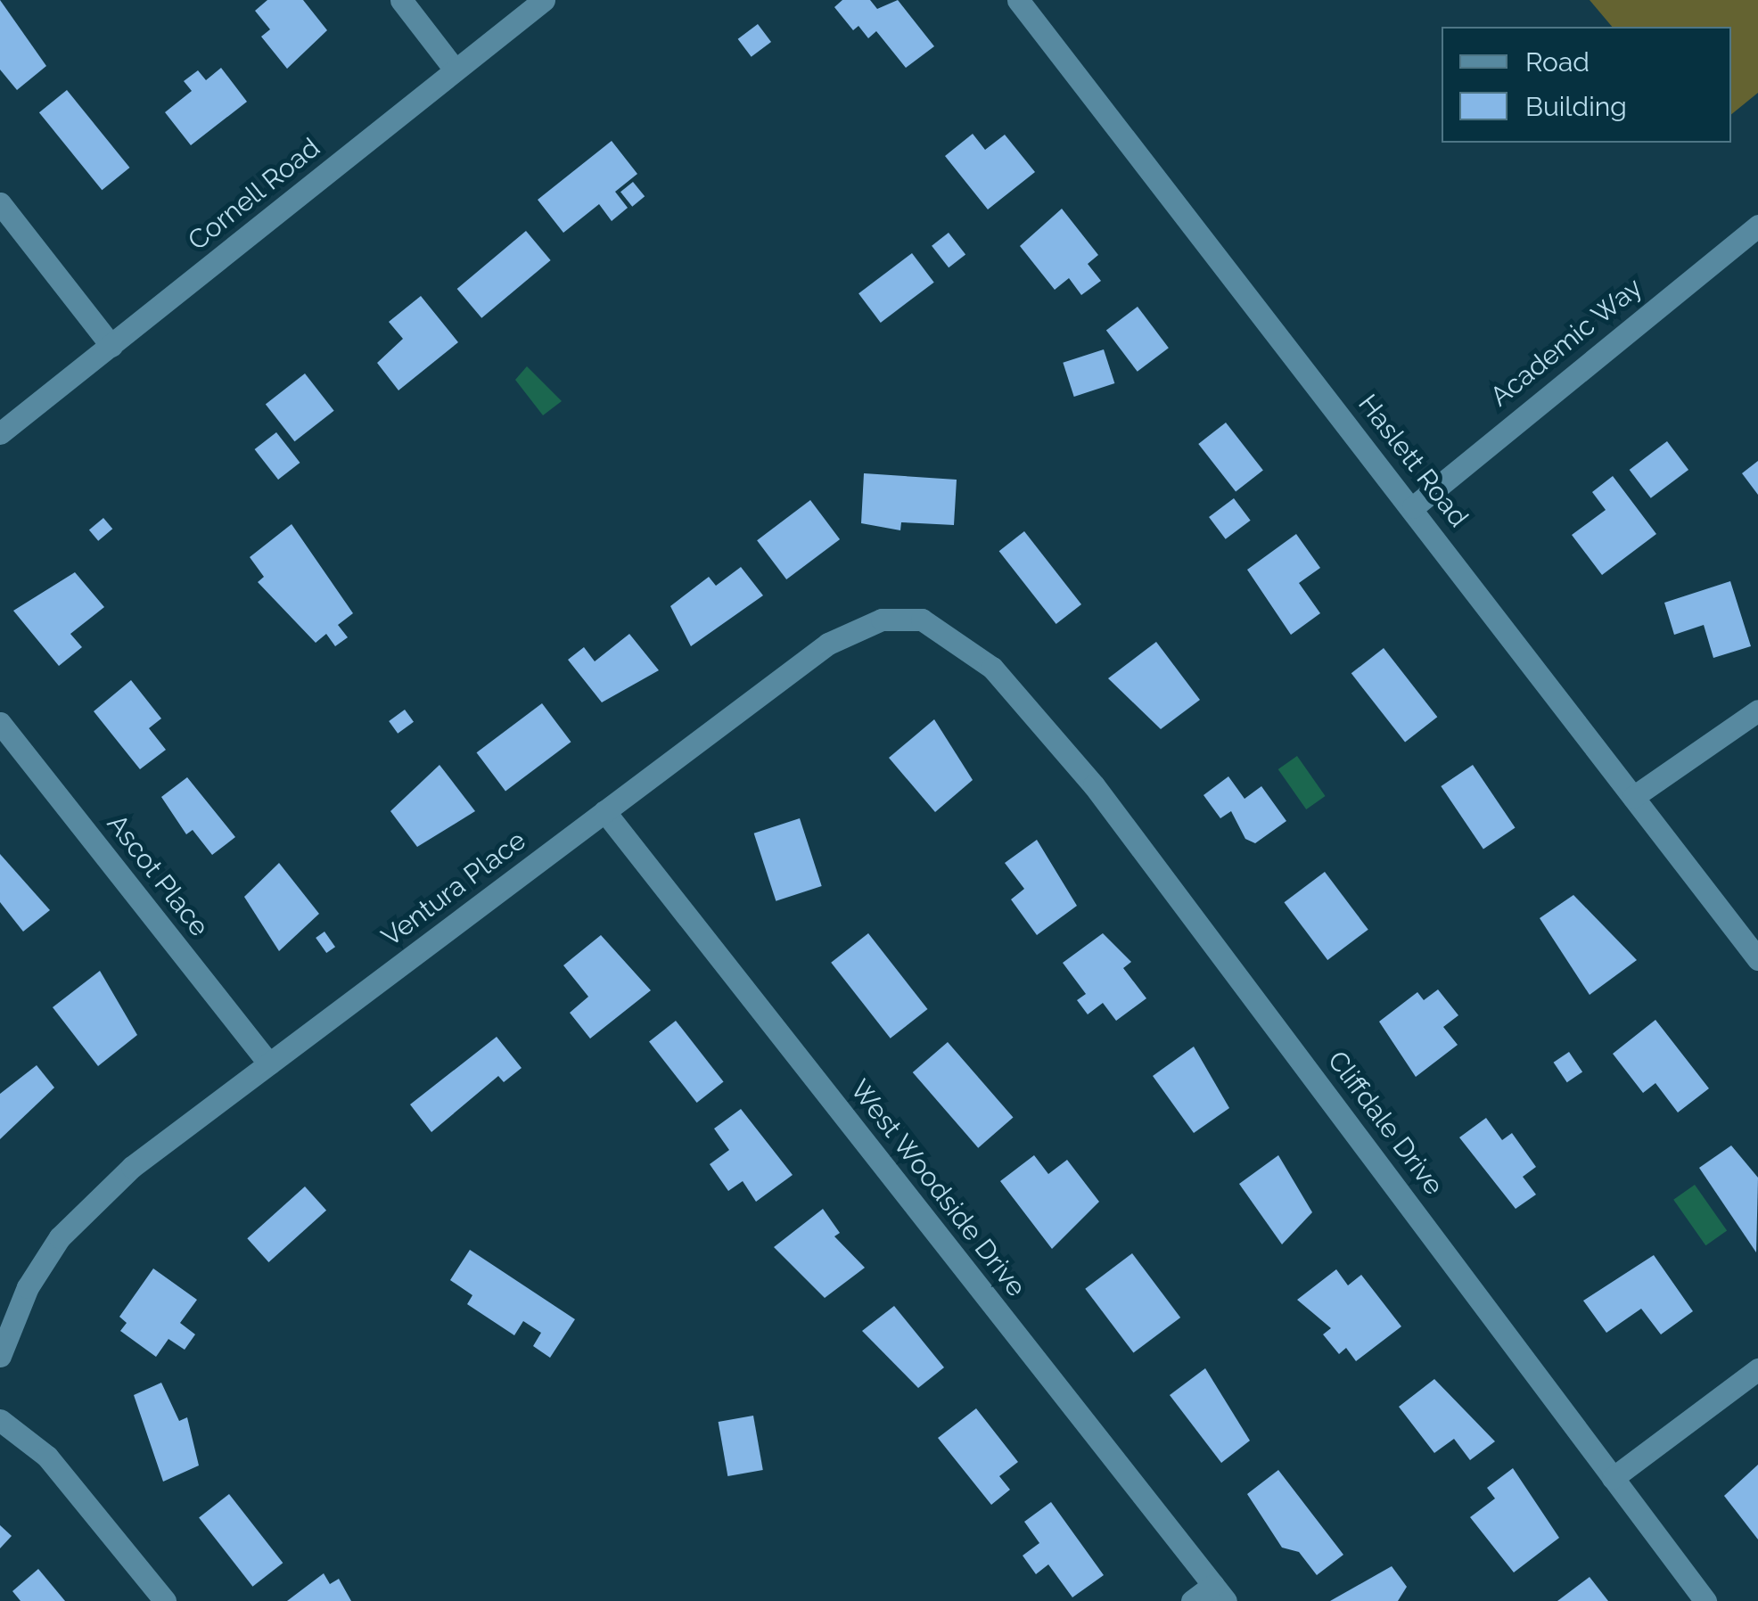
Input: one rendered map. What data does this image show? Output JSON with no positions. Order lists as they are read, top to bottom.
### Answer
{
  "streets": {
    "street": [
      "Cornell Road",
      "Academic Way",
      "Haslett Road",
      "Ascot Place",
      "Ventura Place",
      "Cliffdale Drive",
      "West Woodside Drive"
    ]
  },
  "crossings": [
    ["Academic Way", "Haslett Road"],
    ["Ascot Place", "Ventura Place"],
    ["Ventura Place", "Cliffdale Drive"],
    ["Ventura Place", "West Woodside Drive"]
  ],
  "legend": ["Road", "Building"]
}
